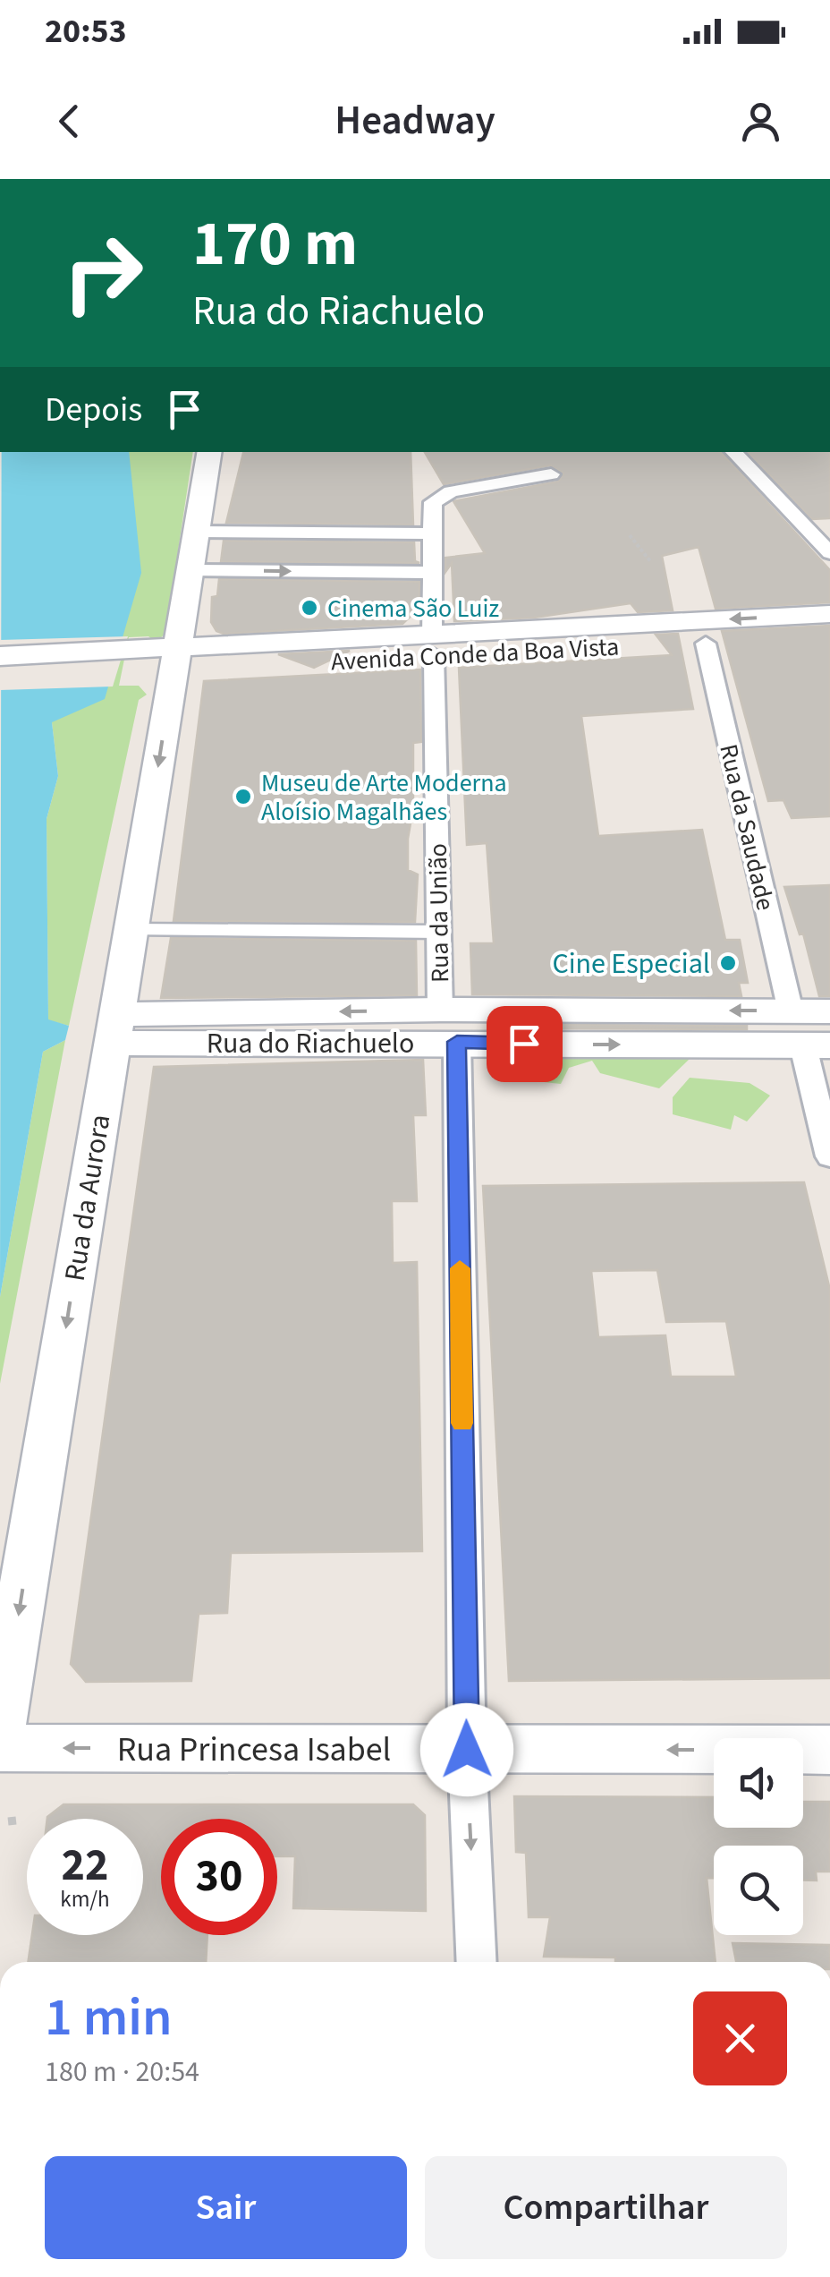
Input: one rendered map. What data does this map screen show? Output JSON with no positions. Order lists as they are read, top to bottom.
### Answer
{
  "streets": {
    "main road": [
      "Avenida Conde da Boa Vista",
      "Rua do Riachuelo",
      "Rua da Aurora",
      "Rua Princesa Isabel"
    ],
    "street": ["Rua da Saudade", "Rua da União"]
  },
  "crossings": [
    ["Avenida Conde da Boa Vista", "Rua da Saudade"],
    ["Avenida Conde da Boa Vista", "Rua da União"],
    ["Avenida Conde da Boa Vista", "Rua da Aurora"],
    ["Rua da Saudade", "Rua do Riachuelo"],
    ["Rua da União", "Rua do Riachuelo"],
    ["Rua do Riachuelo", "Rua da Aurora"]
  ],
  "one_way": ["Rua da Aurora", "Rua Princesa Isabel"],
  "places": ["Cinema São Luiz", "Museu de Arte Moderna Aloísio Magalhães", "Cine Especial"],
  "page": {
    "status": "20:53",
    "header": "Headway",
    "turn": ["170 m", "Rua do Riachuelo"],
    "then": "Depois",
    "speed": "22 km/h",
    "limit": "30",
    "heading": ["1 min", "180 m · 20:54"],
    "buttons": ["Sair", "Compartilhar"]
  }
}
